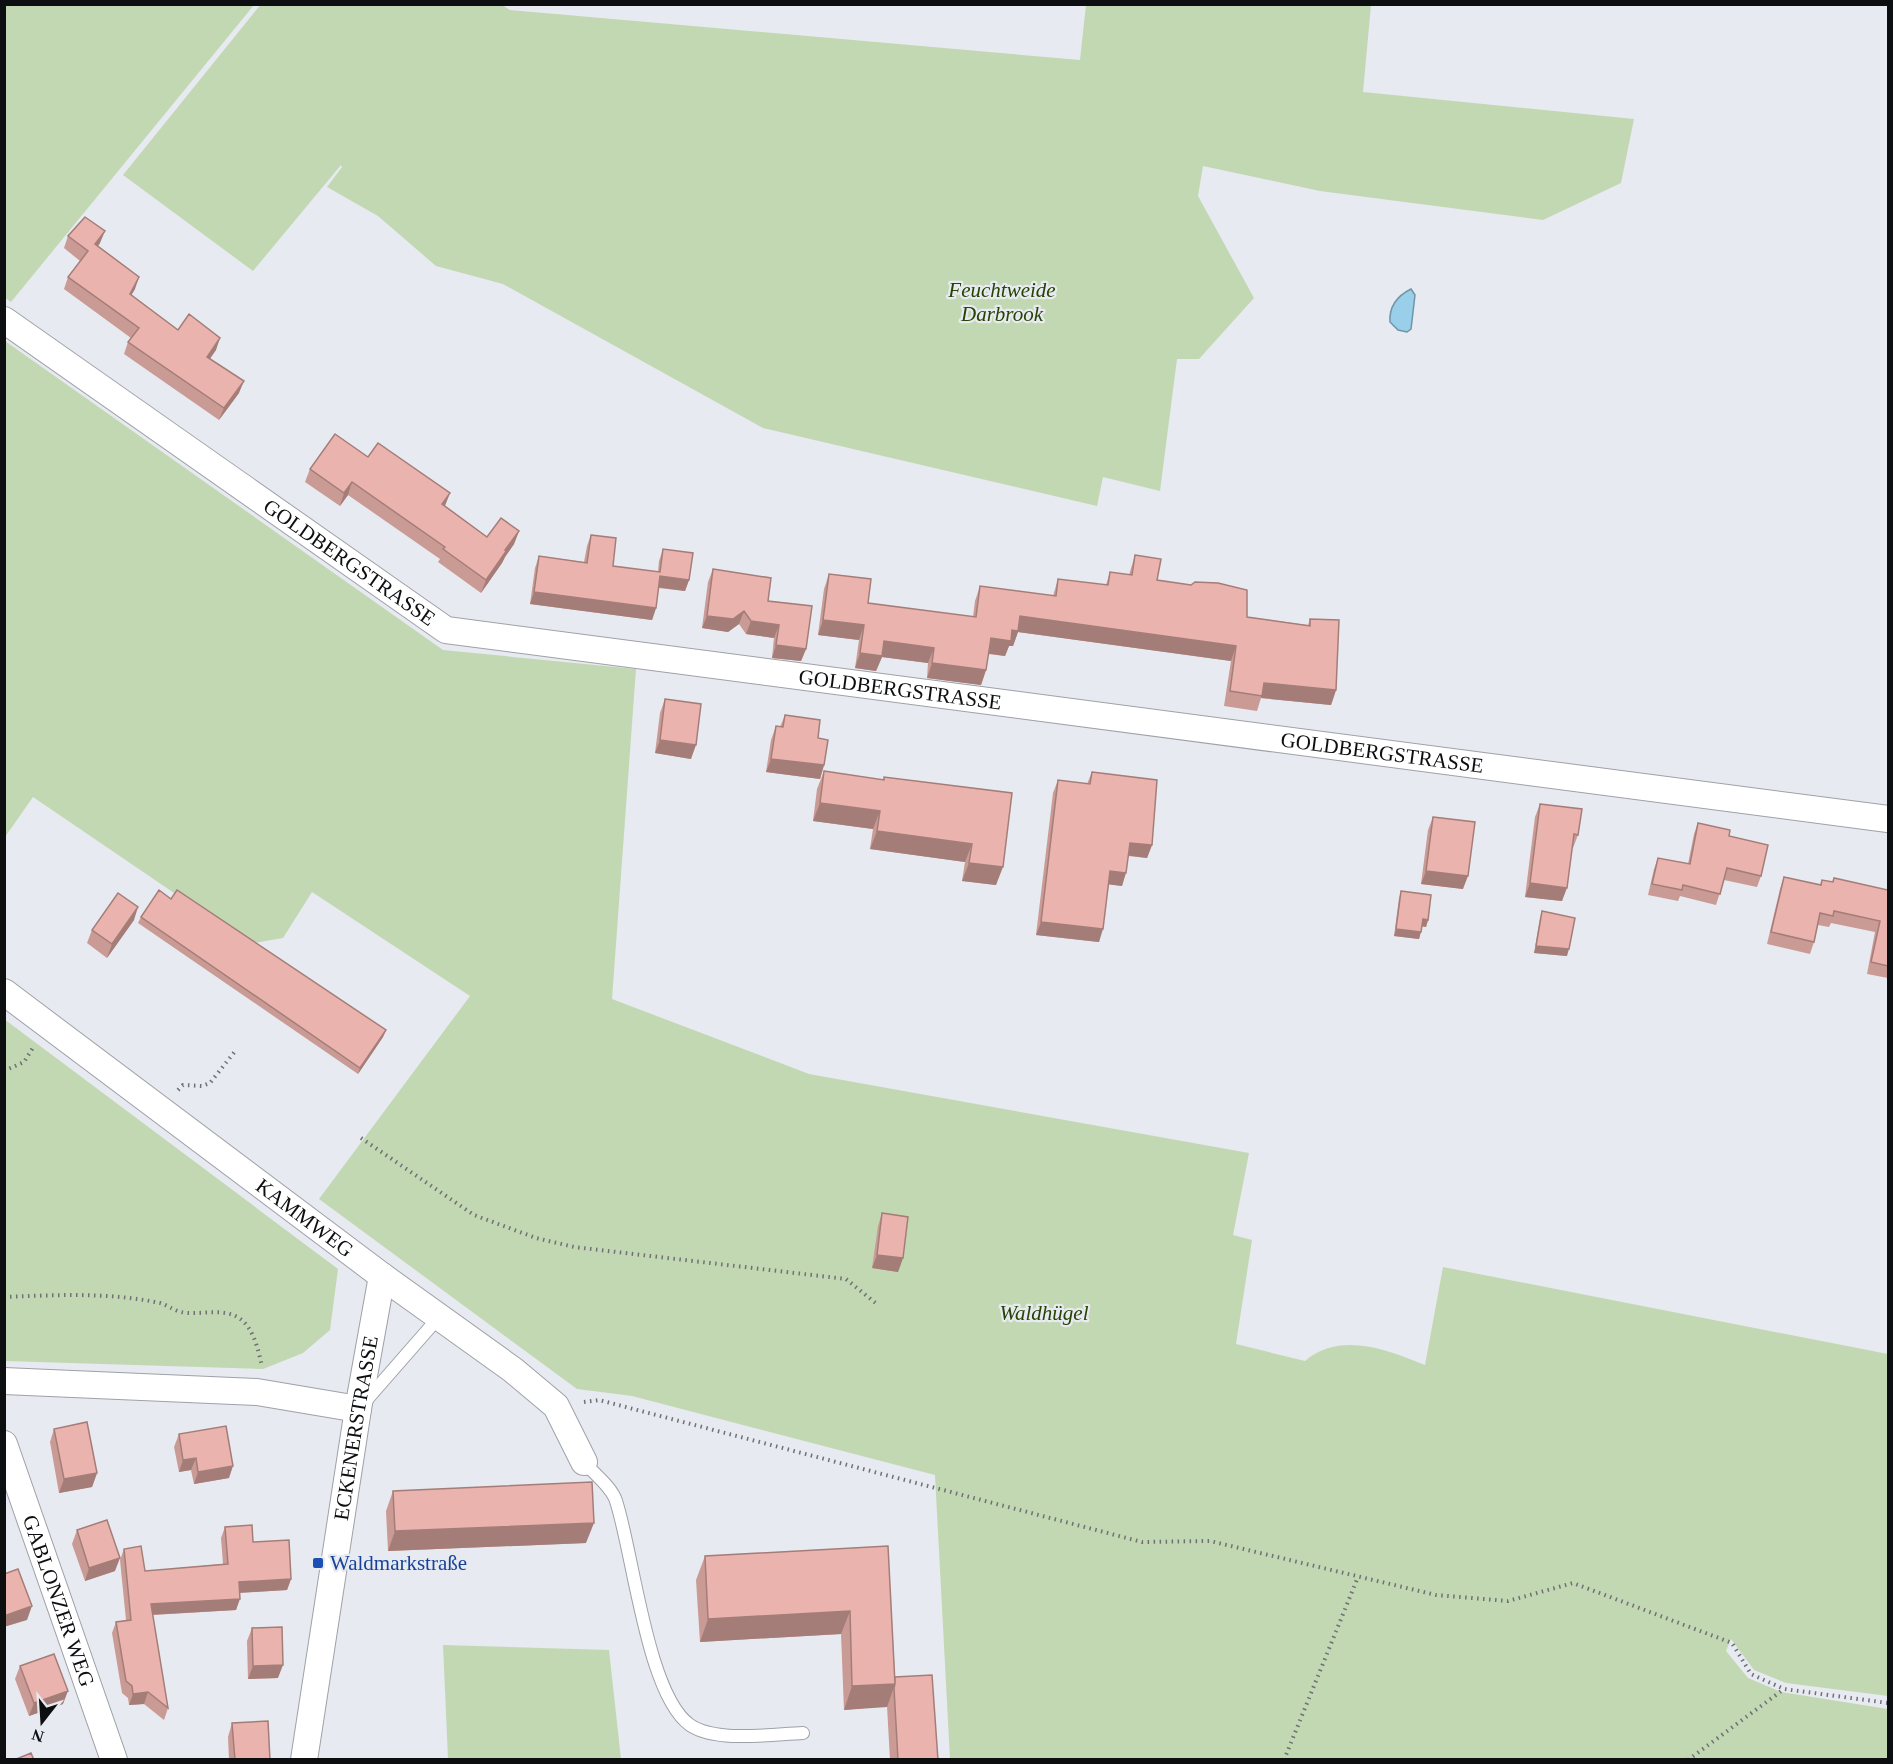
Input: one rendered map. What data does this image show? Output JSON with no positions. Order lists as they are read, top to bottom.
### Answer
{
  "streets": {
    "street": [
      "GOLDBERGSTRASSE",
      "KAMMWEG",
      "ECKENERSTRASSE",
      "GABLONZER WEG"
    ]
  },
  "crossings": [
    ["KAMMWEG", "ECKENERSTRASSE"]
  ],
  "parks": ["Feuchtweide Darbrook", "Waldhügel"],
  "places": {
    "transit": ["Waldmarkstraße"]
  },
  "north": "bottom"
}
